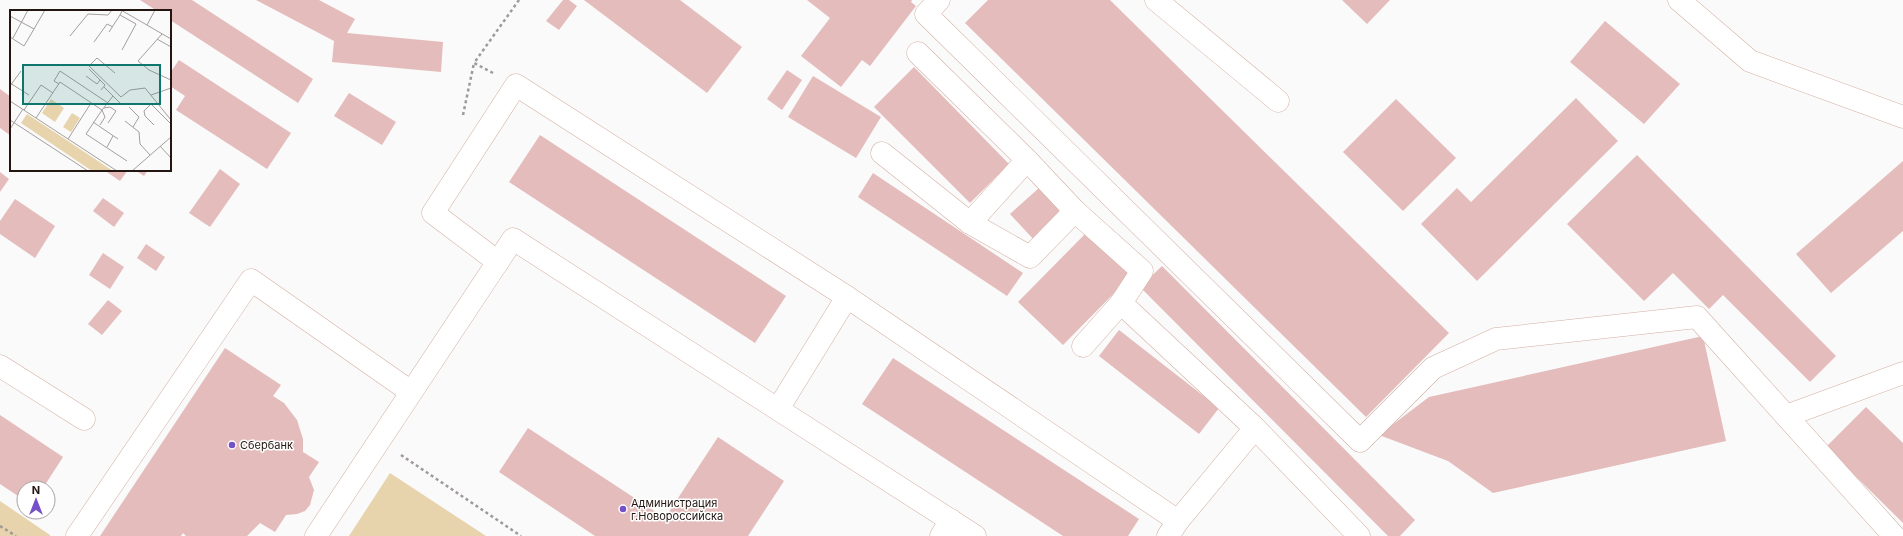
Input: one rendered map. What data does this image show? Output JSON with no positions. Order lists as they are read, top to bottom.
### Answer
{
  "places": ["Сбербанк", "Администрация г.Новороссийска"],
  "north": "top"
}
